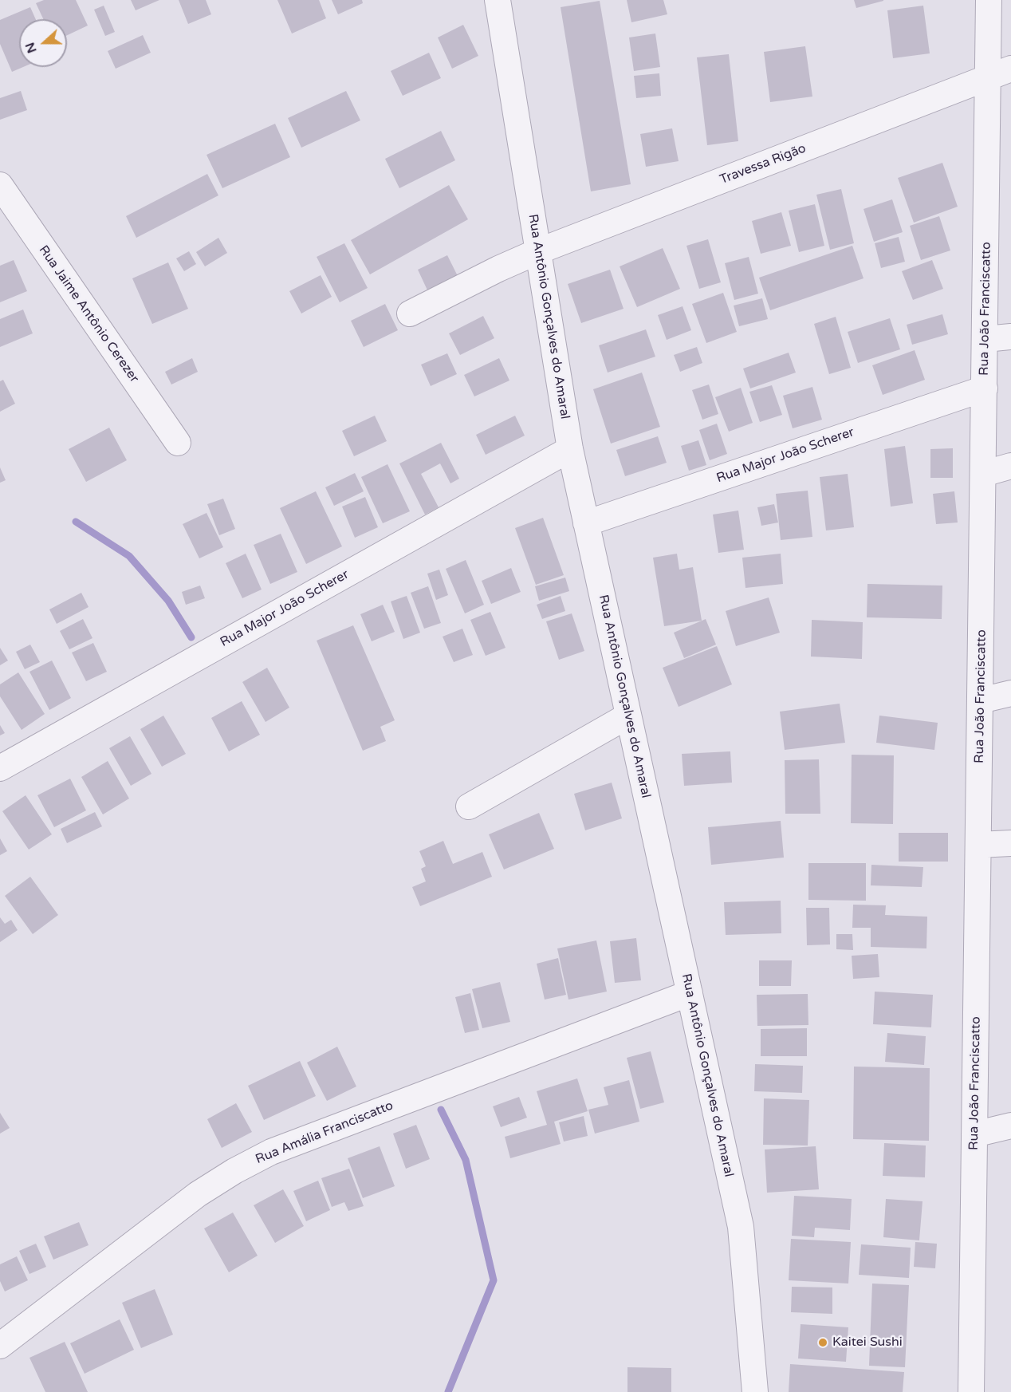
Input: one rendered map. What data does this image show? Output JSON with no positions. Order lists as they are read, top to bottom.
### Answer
{
  "streets": {
    "street": [
      "Travessa Rigão",
      "Rua João Franciscatto",
      "Rua Jaime Antônio Cerezer",
      "Rua Antônio Gonçalves do Amaral",
      "Rua Major João Scherer",
      "Rua Amália Franciscatto"
    ]
  },
  "crossings": [
    ["Travessa Rigão", "Rua João Franciscatto"],
    ["Travessa Rigão", "Rua Antônio Gonçalves do Amaral"],
    ["Rua João Franciscatto", "Rua Major João Scherer"],
    ["Rua Antônio Gonçalves do Amaral", "Rua Major João Scherer"],
    ["Rua Antônio Gonçalves do Amaral", "Rua Amália Franciscatto"]
  ],
  "places": ["Kaitei Sushi"],
  "north": "left"
}
